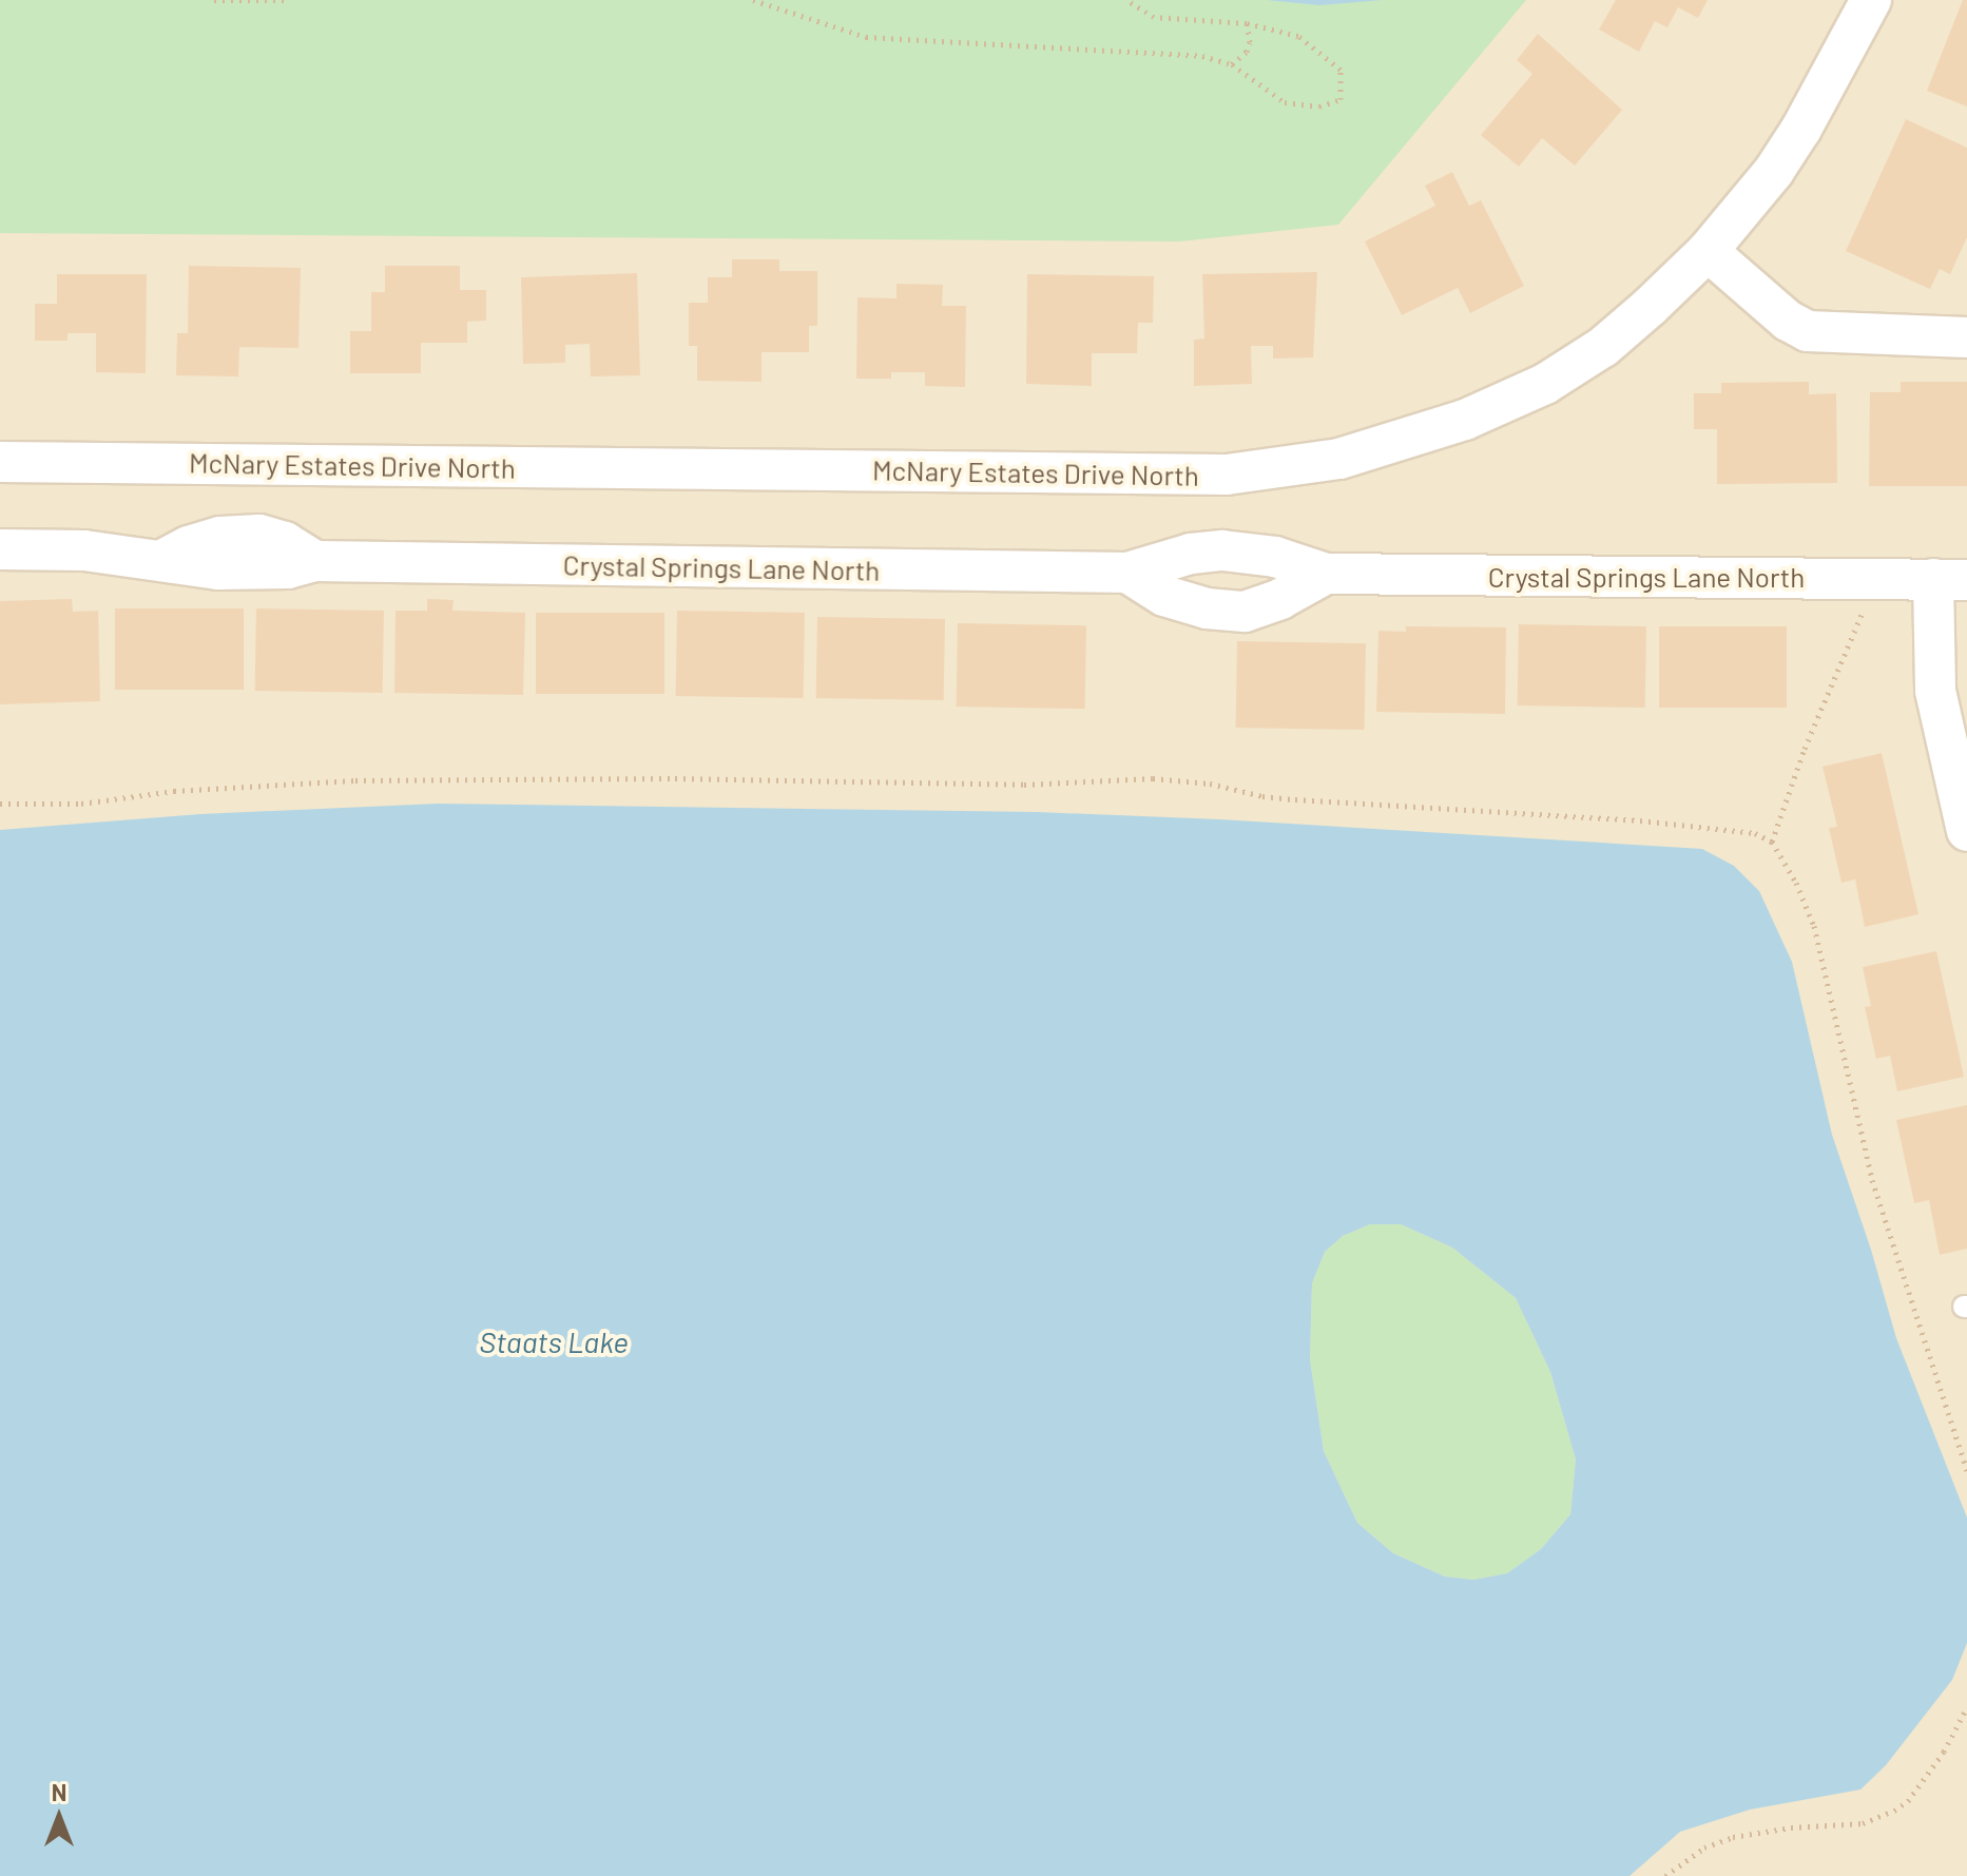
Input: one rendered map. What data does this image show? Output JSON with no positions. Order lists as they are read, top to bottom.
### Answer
{
  "streets": {
    "street": ["McNary Estates Drive North", "Crystal Springs Lane North"]
  },
  "water": ["Staats Lake"],
  "north": "top"
}
